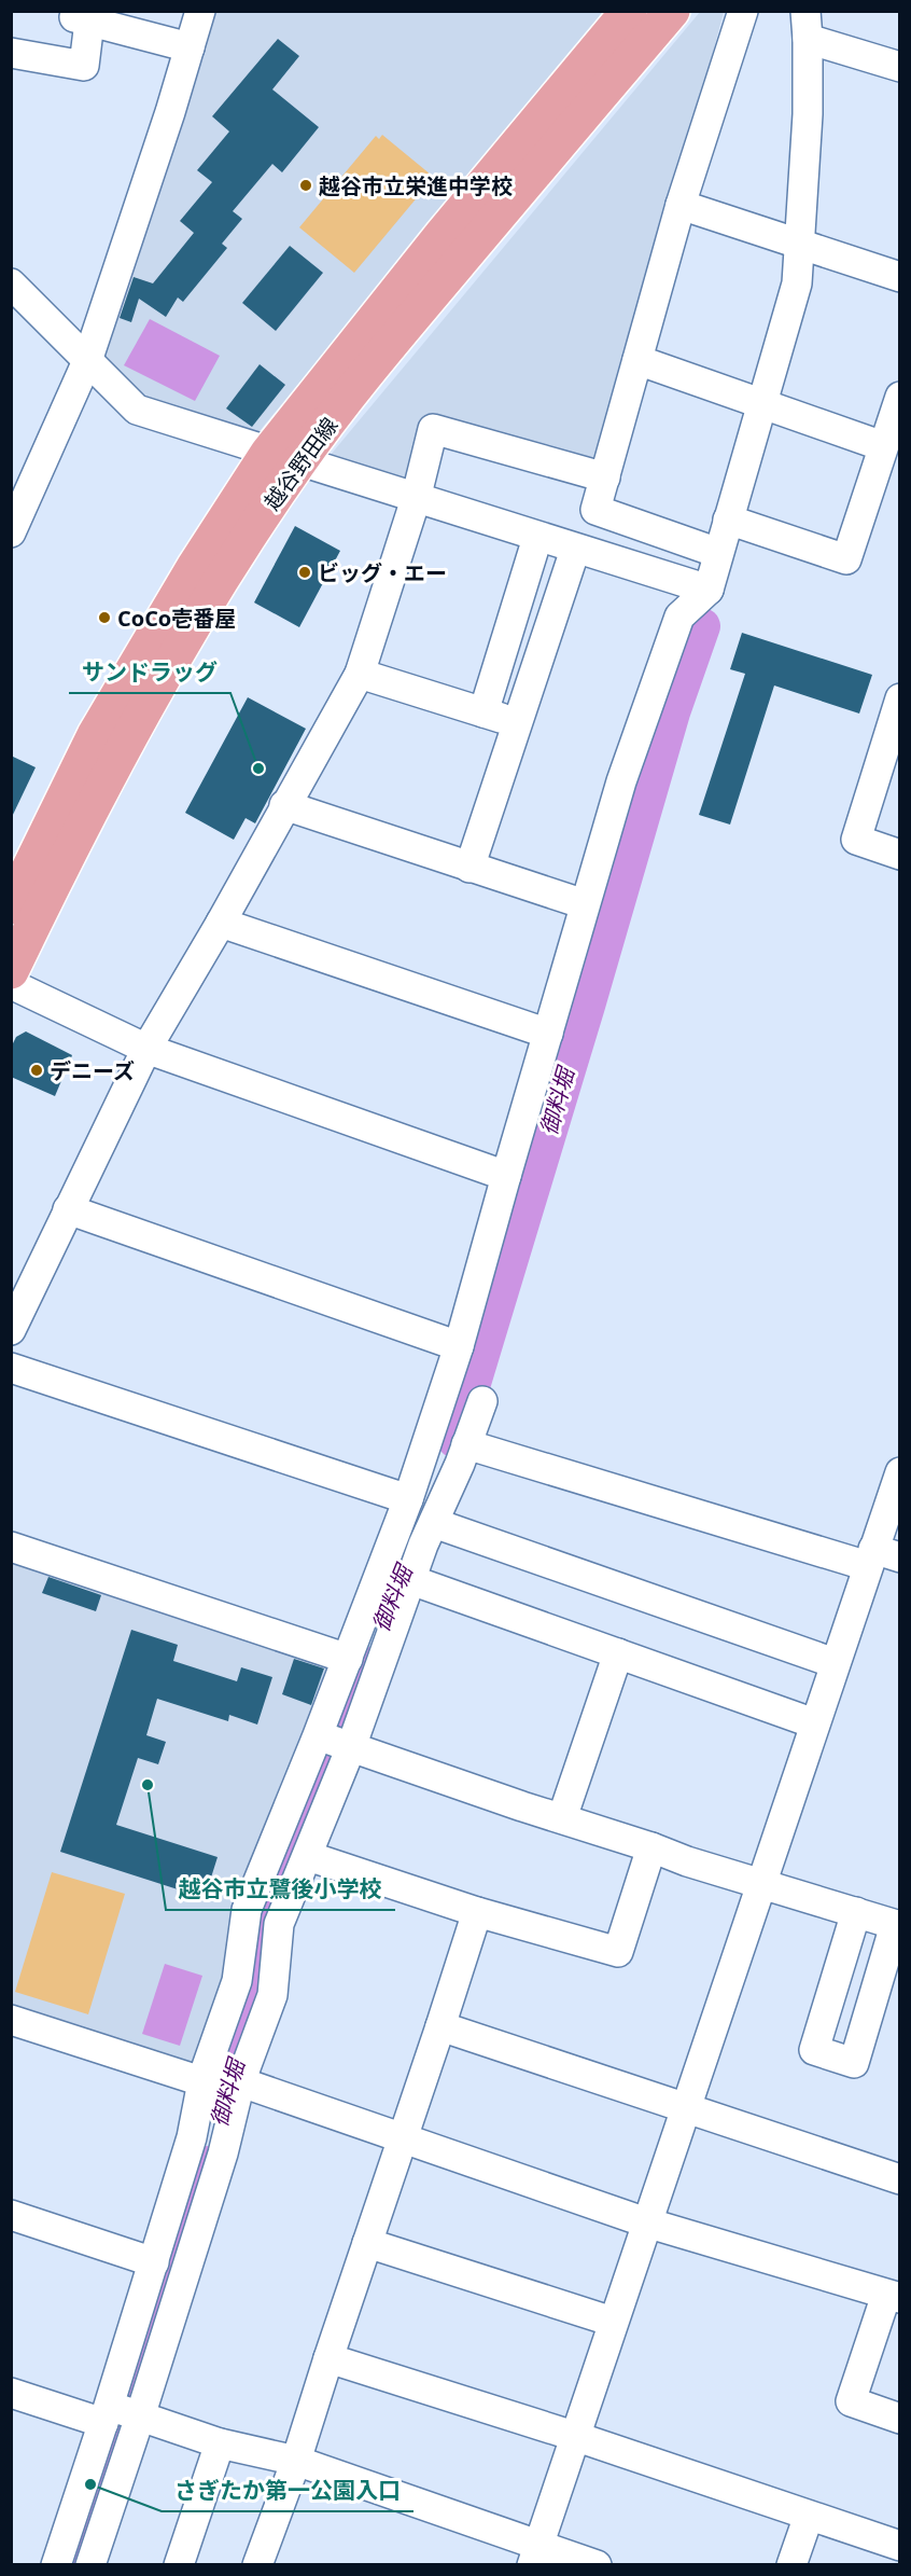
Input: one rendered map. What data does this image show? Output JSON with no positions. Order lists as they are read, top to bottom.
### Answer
{
  "streets": {
    "main road": ["越谷野田線"]
  },
  "water": ["御料堀"],
  "places": [
    "越谷市立栄進中学校",
    "ビッグ・エー",
    "CoCo壱番屋",
    "サンドラッグ",
    "デニーズ",
    "越谷市立鷺後小学校",
    "さぎたか第一公園入口"
  ]
}
